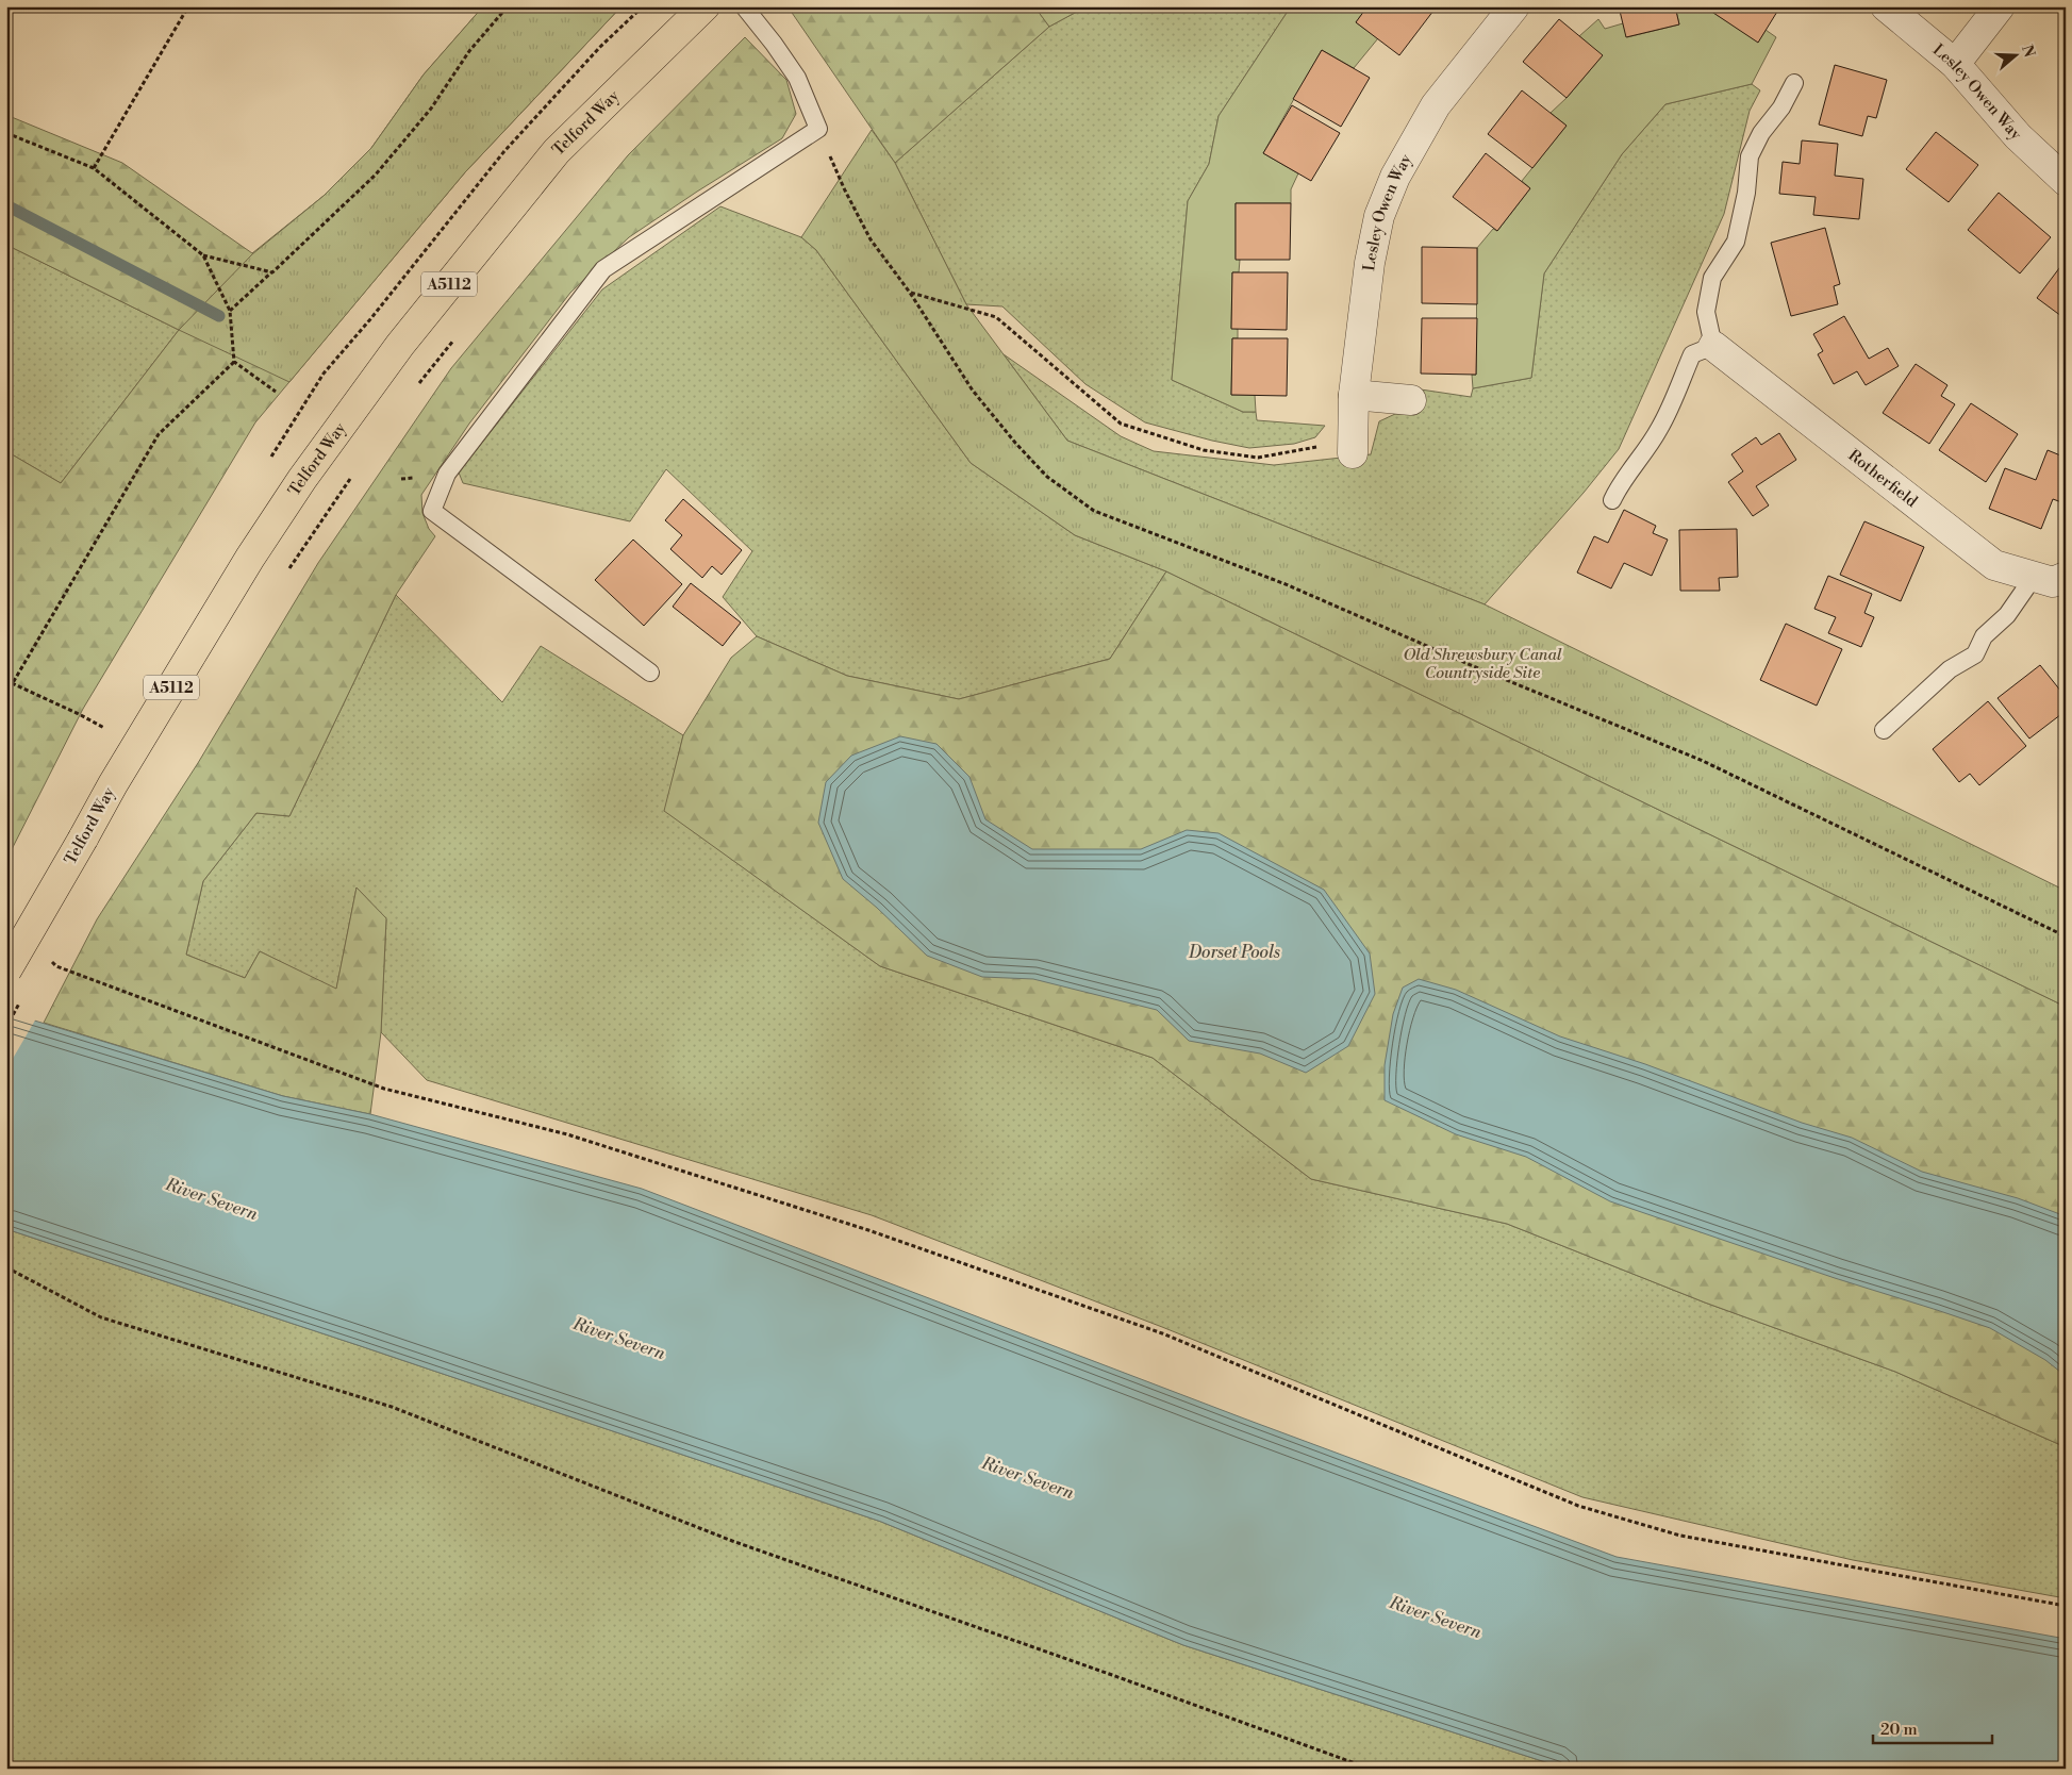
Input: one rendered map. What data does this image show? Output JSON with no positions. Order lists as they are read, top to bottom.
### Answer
{
  "streets": {
    "main road": ["Telford Way", "A5112"],
    "street": ["Lesley Owen Way", "Rotherfield"]
  },
  "water": ["Dorset Pools", "River Severn"],
  "parks": ["Old Shrewsbury Canal Countryside Site"],
  "scale_bar": "20 m",
  "north": "right"
}
